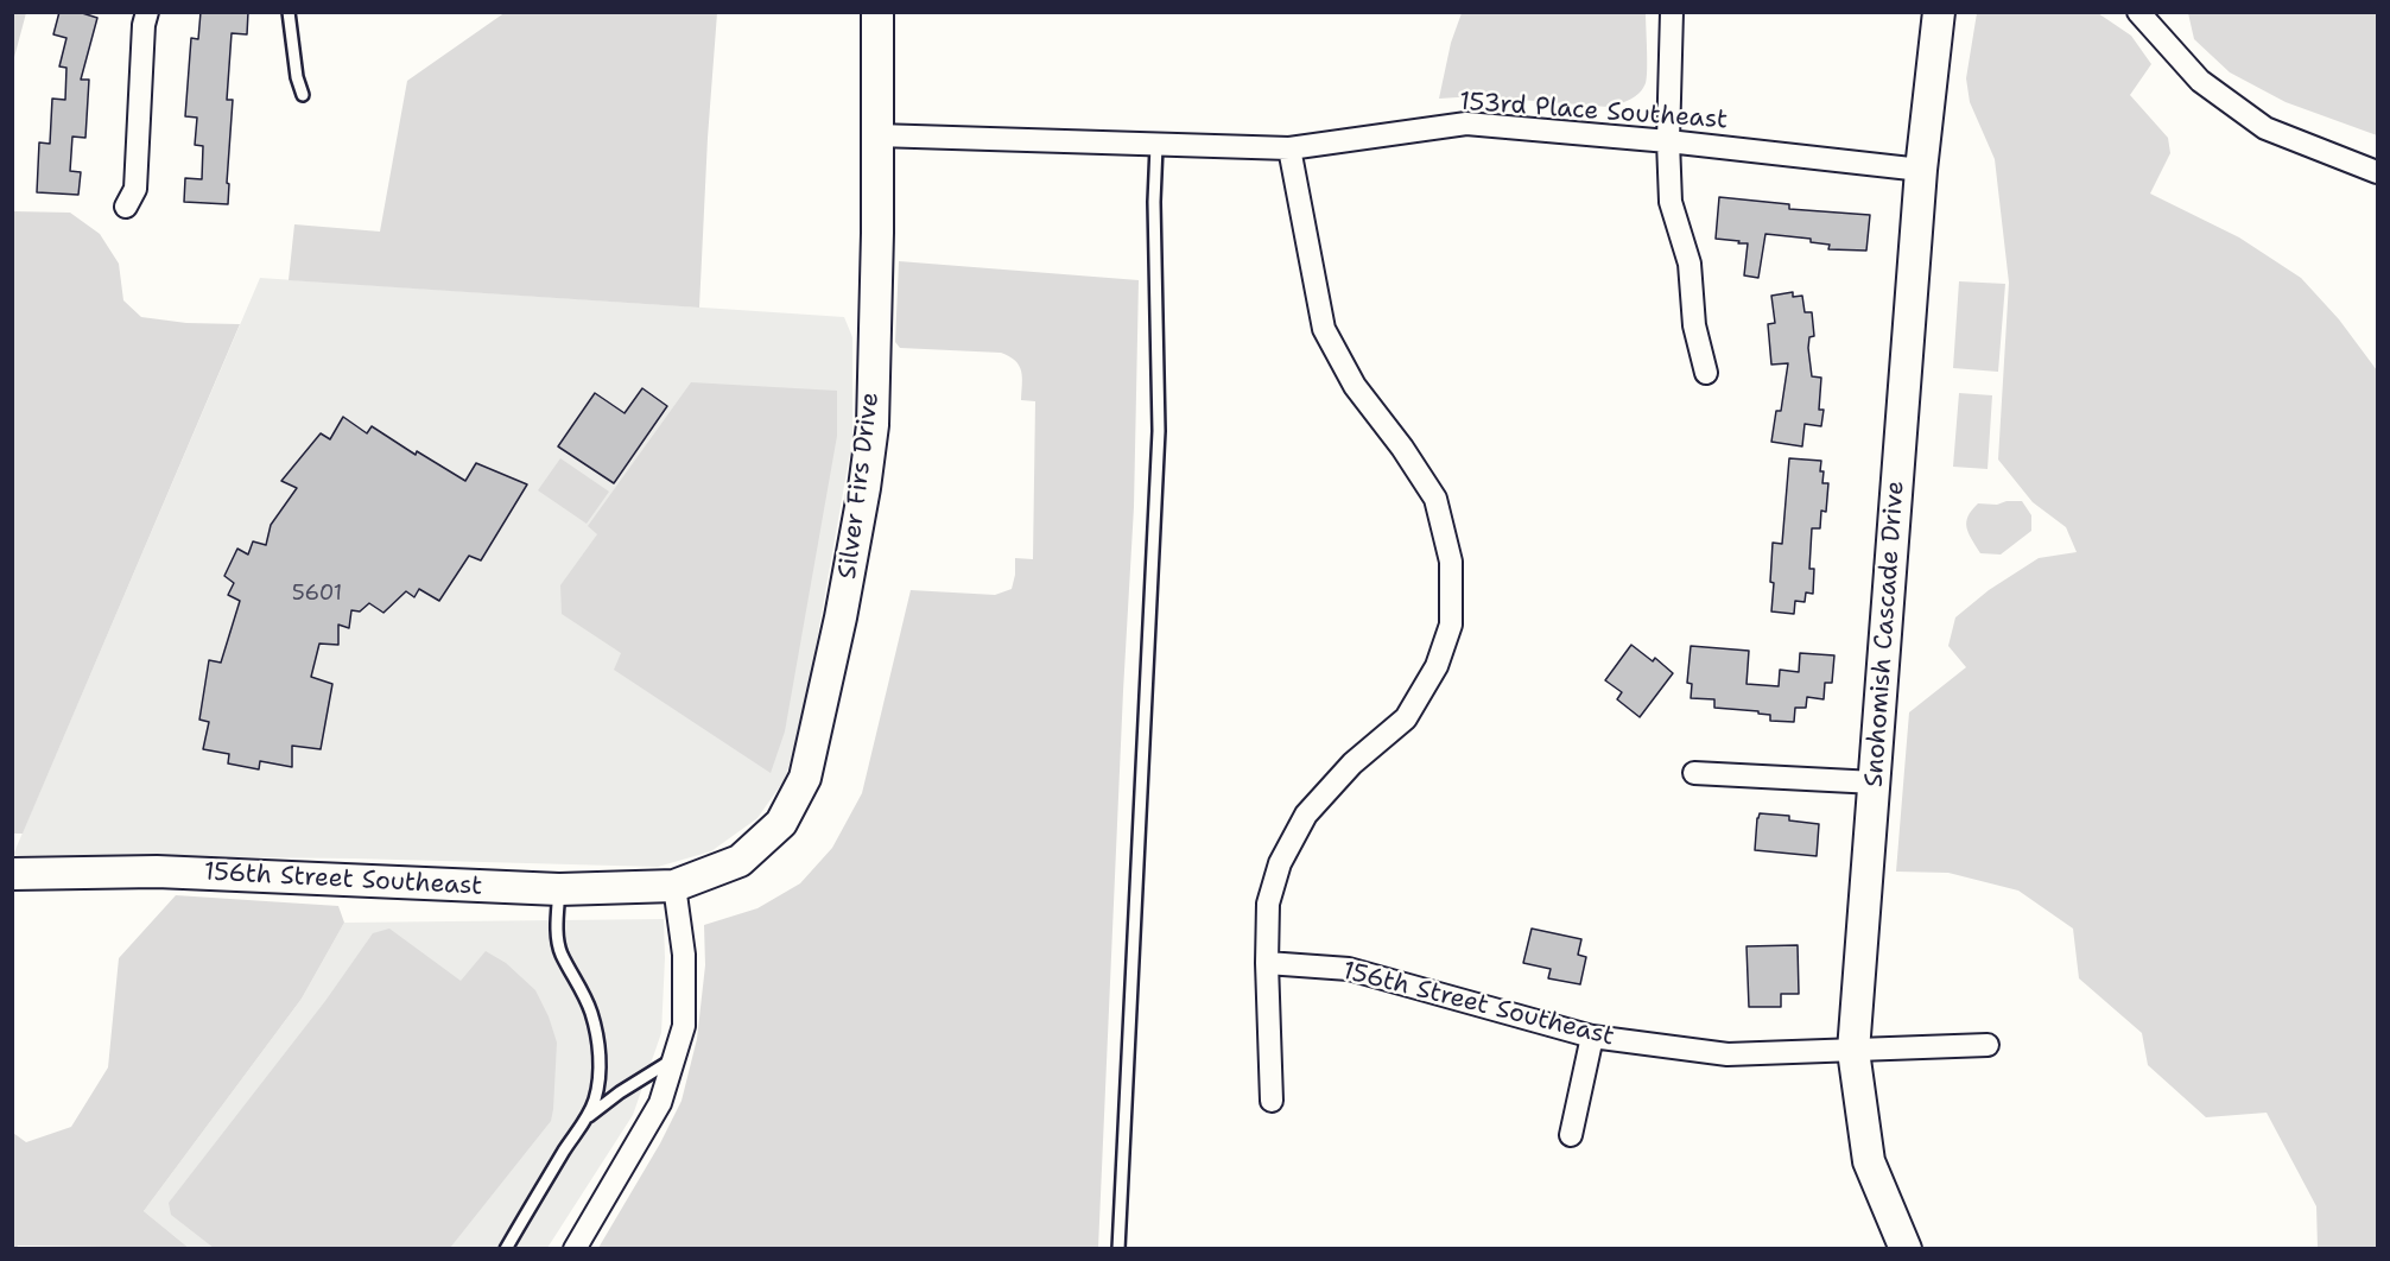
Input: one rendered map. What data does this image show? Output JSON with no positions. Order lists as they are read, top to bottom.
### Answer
{
  "streets": {
    "street": [
      "153rd Place Southeast",
      "Silver Firs Drive",
      "Snohomish Cascade Drive",
      "156th Street Southeast"
    ]
  },
  "crossings": [
    ["153rd Place Southeast", "Silver Firs Drive"],
    ["153rd Place Southeast", "Snohomish Cascade Drive"],
    ["Silver Firs Drive", "156th Street Southeast"],
    ["Snohomish Cascade Drive", "156th Street Southeast"]
  ],
  "house_numbers": ["5601"]
}
